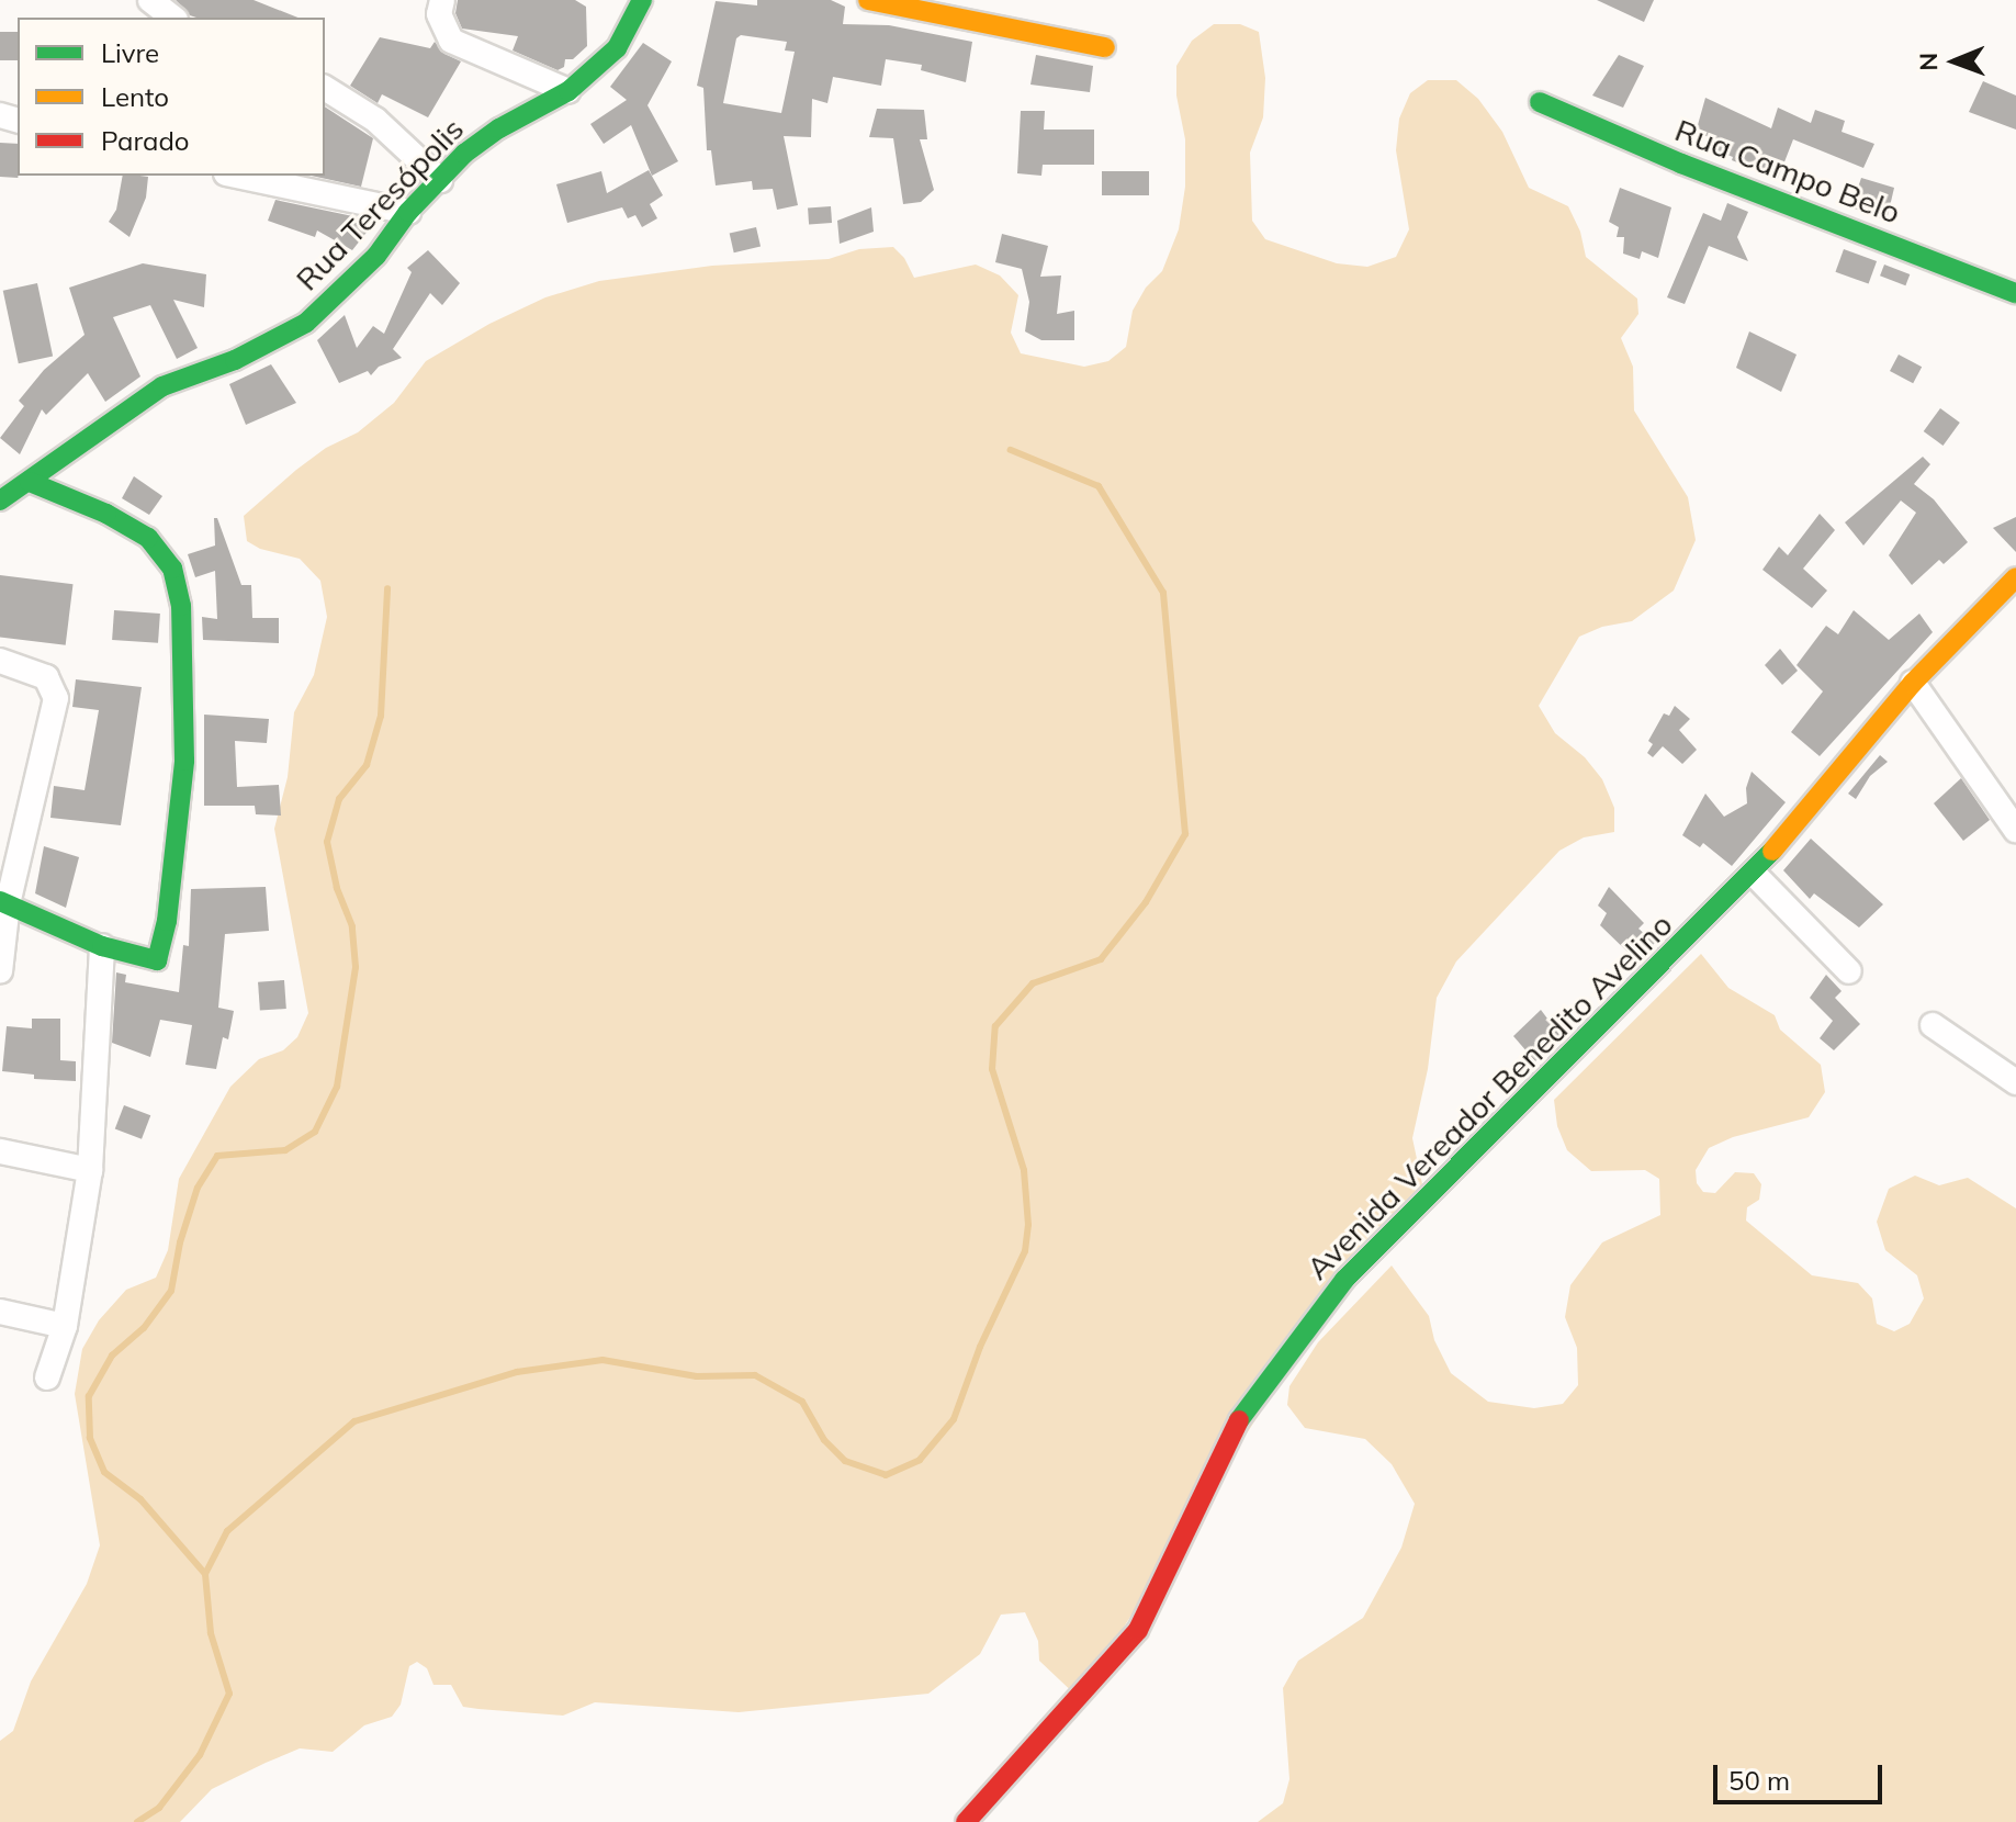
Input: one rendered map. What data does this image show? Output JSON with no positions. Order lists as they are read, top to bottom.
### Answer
{
  "streets": {
    "street": ["Rua Campo Belo", "Rua Teresópolis", "Avenida Vereador Benedito Avelino"]
  },
  "legend": ["Livre", "Lento", "Parado"],
  "scale_bar": "50 m",
  "north": "left"
}
